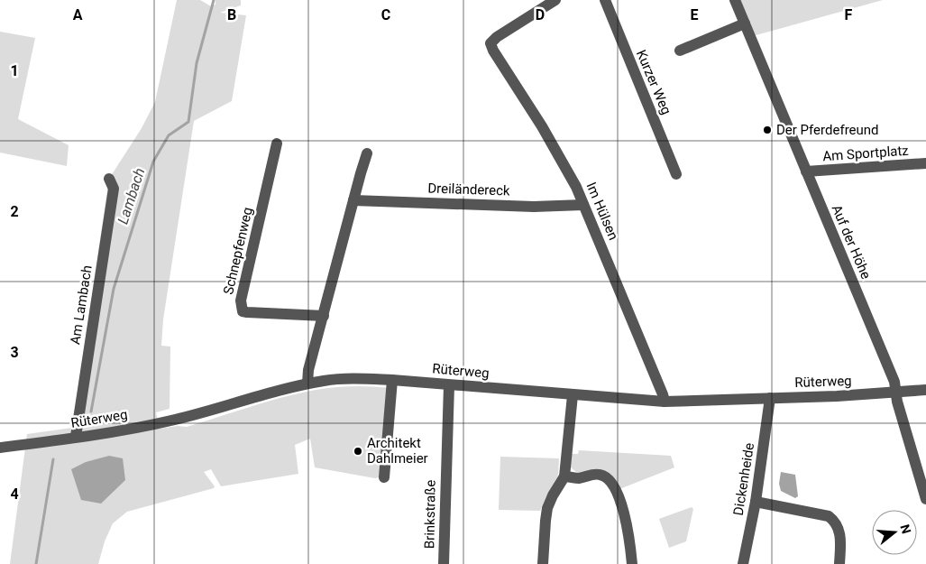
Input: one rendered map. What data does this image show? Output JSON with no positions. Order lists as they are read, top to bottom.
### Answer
{
  "streets": {
    "street": [
      "Kurzer Weg",
      "Am Sportplatz",
      "Dreiländereck",
      "Im Hülsen",
      "Auf der Höhe",
      "Schnepfenweg",
      "Am Lambach",
      "Rüterweg",
      "Dickenheide",
      "Brinkstraße"
    ]
  },
  "crossings": [
    ["Am Sportplatz", "Auf der Höhe"],
    ["Dreiländereck", "Im Hülsen"],
    ["Im Hülsen", "Rüterweg"],
    ["Auf der Höhe", "Rüterweg"],
    ["Am Lambach", "Rüterweg"],
    ["Rüterweg", "Dickenheide"],
    ["Rüterweg", "Brinkstraße"]
  ],
  "water": ["Lambach"],
  "places": ["Der Pferdefreund", "Architekt Dahlmeier"],
  "north": "right",
  "grid": {
    "columns": [
      "A",
      "B",
      "C",
      "D",
      "E",
      "F"
    ],
    "rows": [
      "1",
      "2",
      "3",
      "4"
    ]
  }
}
